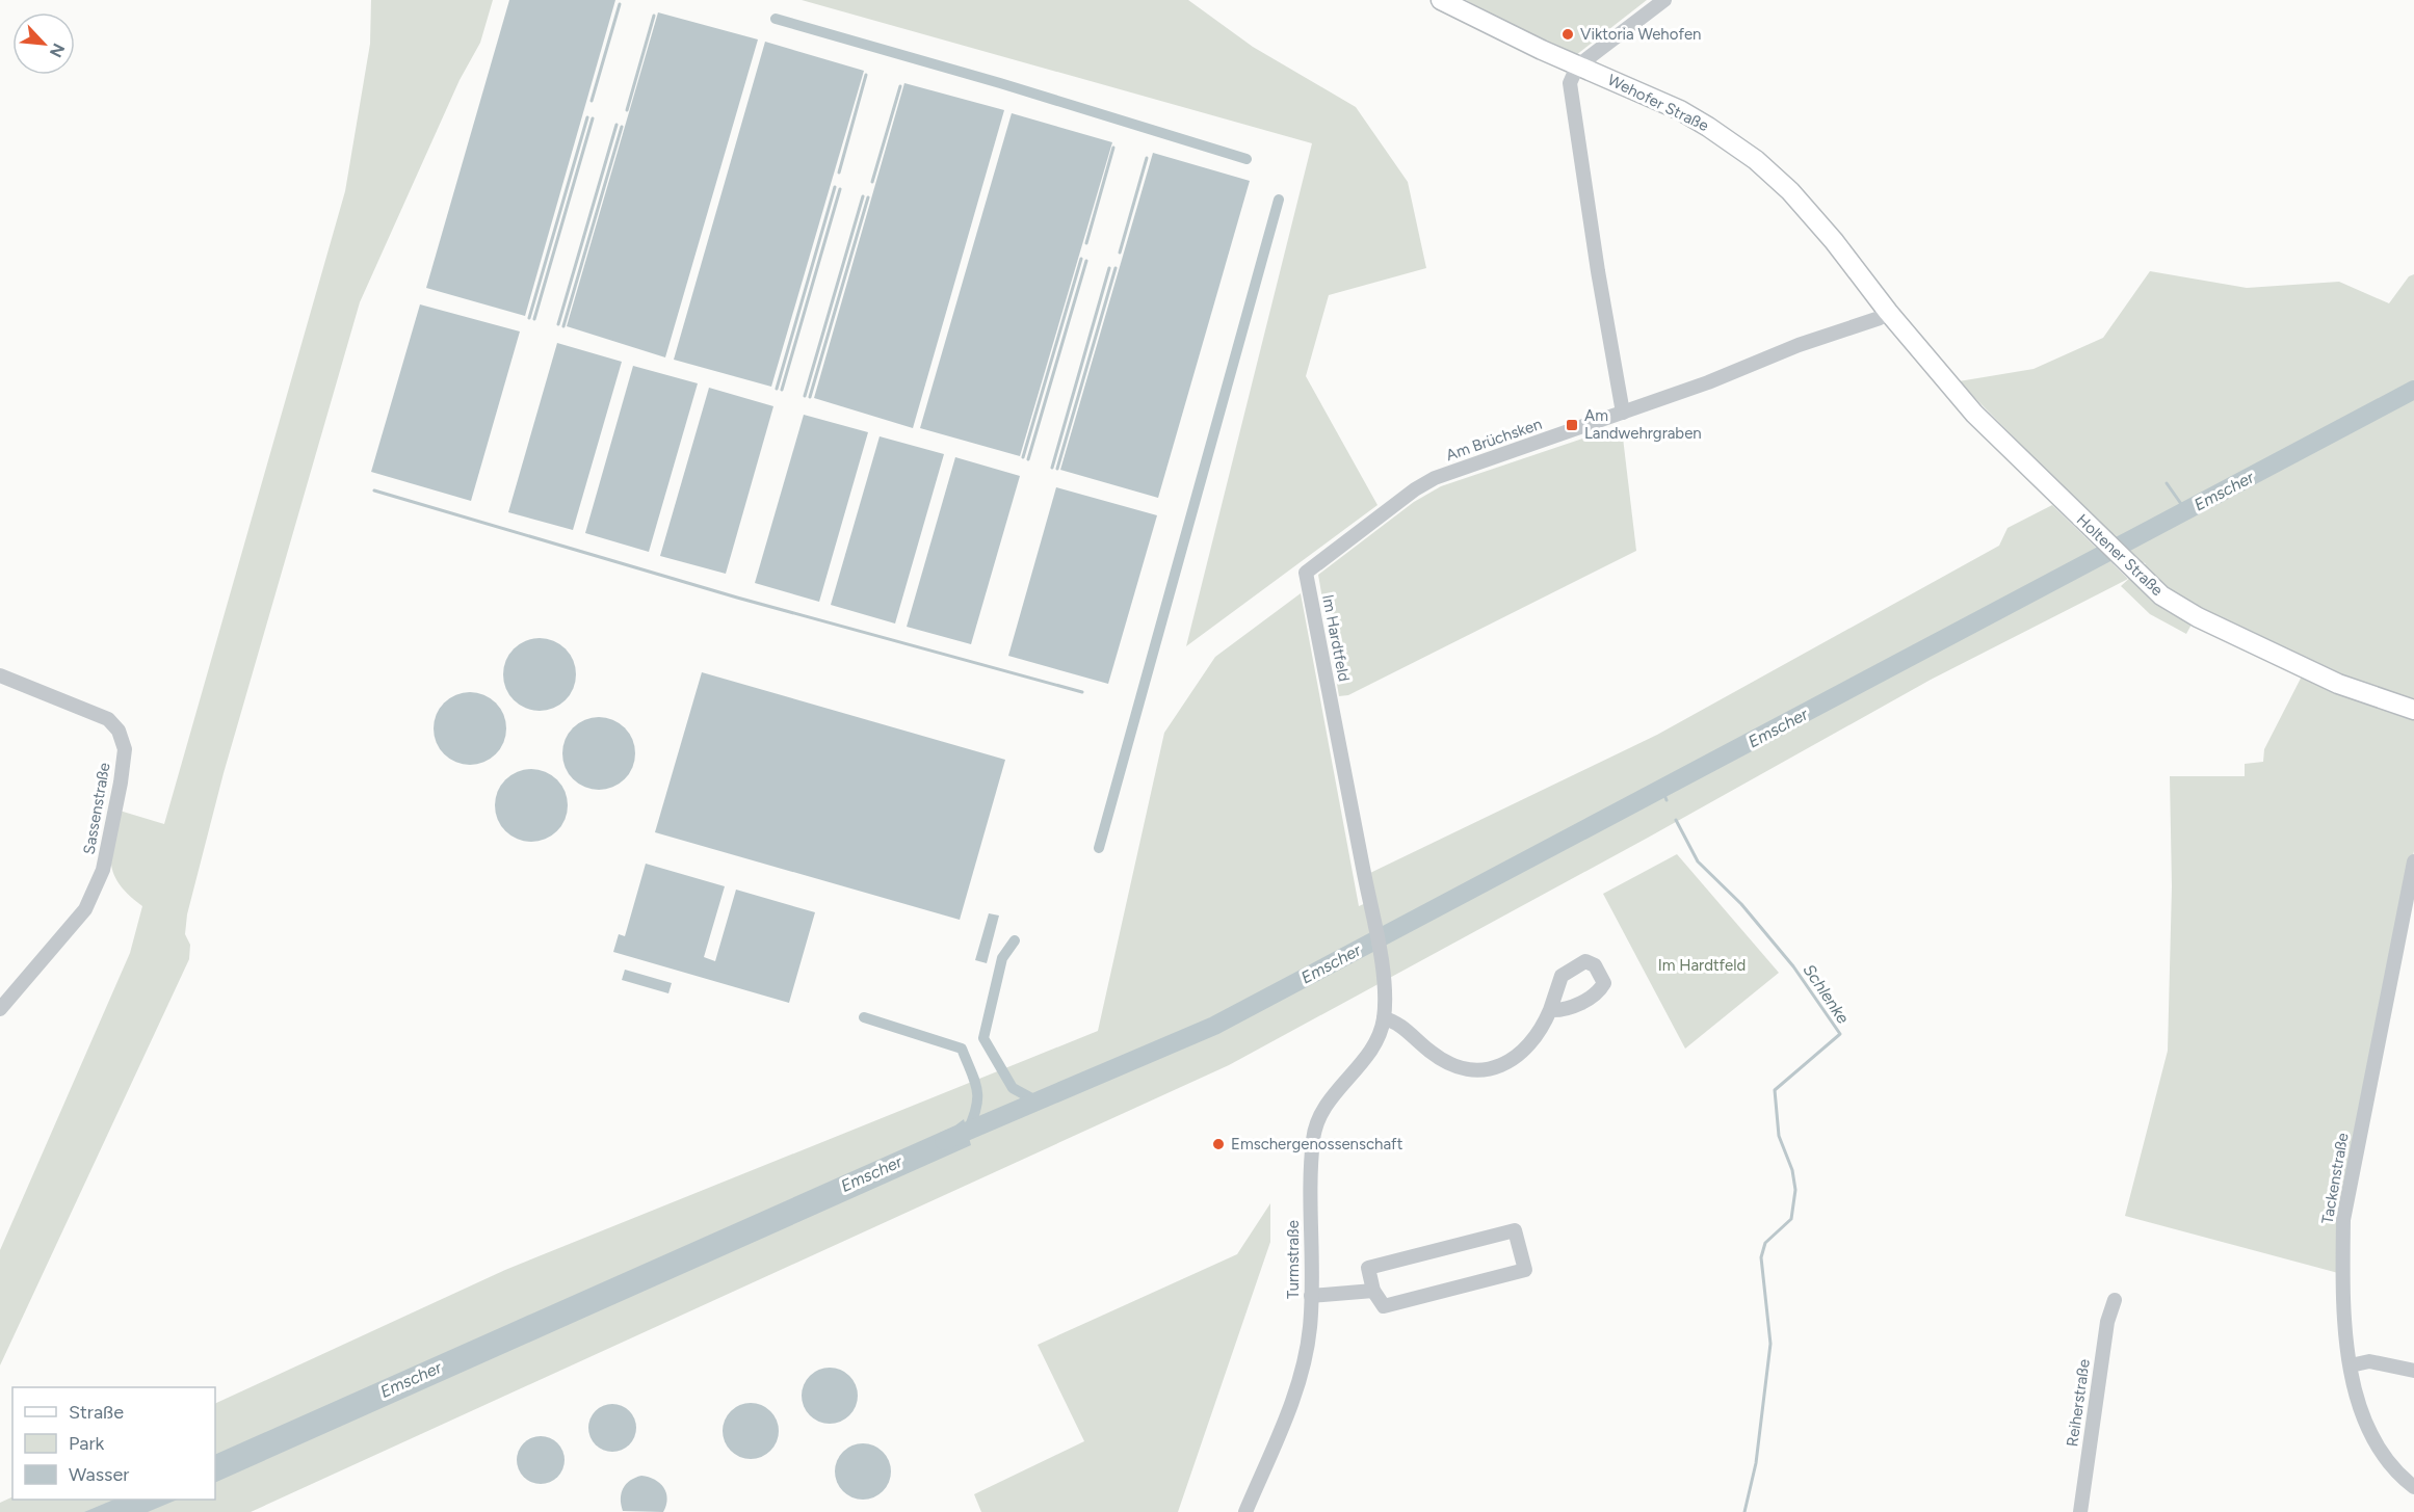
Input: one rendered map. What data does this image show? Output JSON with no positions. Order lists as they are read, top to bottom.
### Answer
{
  "streets": {
    "main road": ["Wehofer Straße", "Holtener Straße"],
    "street": [
      "Am Brüchsken",
      "Im Hardtfeld",
      "Sassenstraße",
      "Tackenstraße",
      "Turmstraße",
      "Reiherstraße"
    ]
  },
  "crossings": [
    ["Wehofer Straße", "Am Brüchsken"],
    ["Wehofer Straße", "Holtener Straße"],
    ["Am Brüchsken", "Holtener Straße"],
    ["Am Brüchsken", "Im Hardtfeld"],
    ["Im Hardtfeld", "Turmstraße"]
  ],
  "water": ["Emscher", "Schlenke"],
  "parks": ["Im Hardtfeld"],
  "places": {
    "other": ["Viktoria Wehofen", "Emschergenossenschaft"],
    "transit": ["Am Landwehrgraben"]
  },
  "legend": ["Straße", "Park", "Wasser"],
  "north": "bottom right"
}
